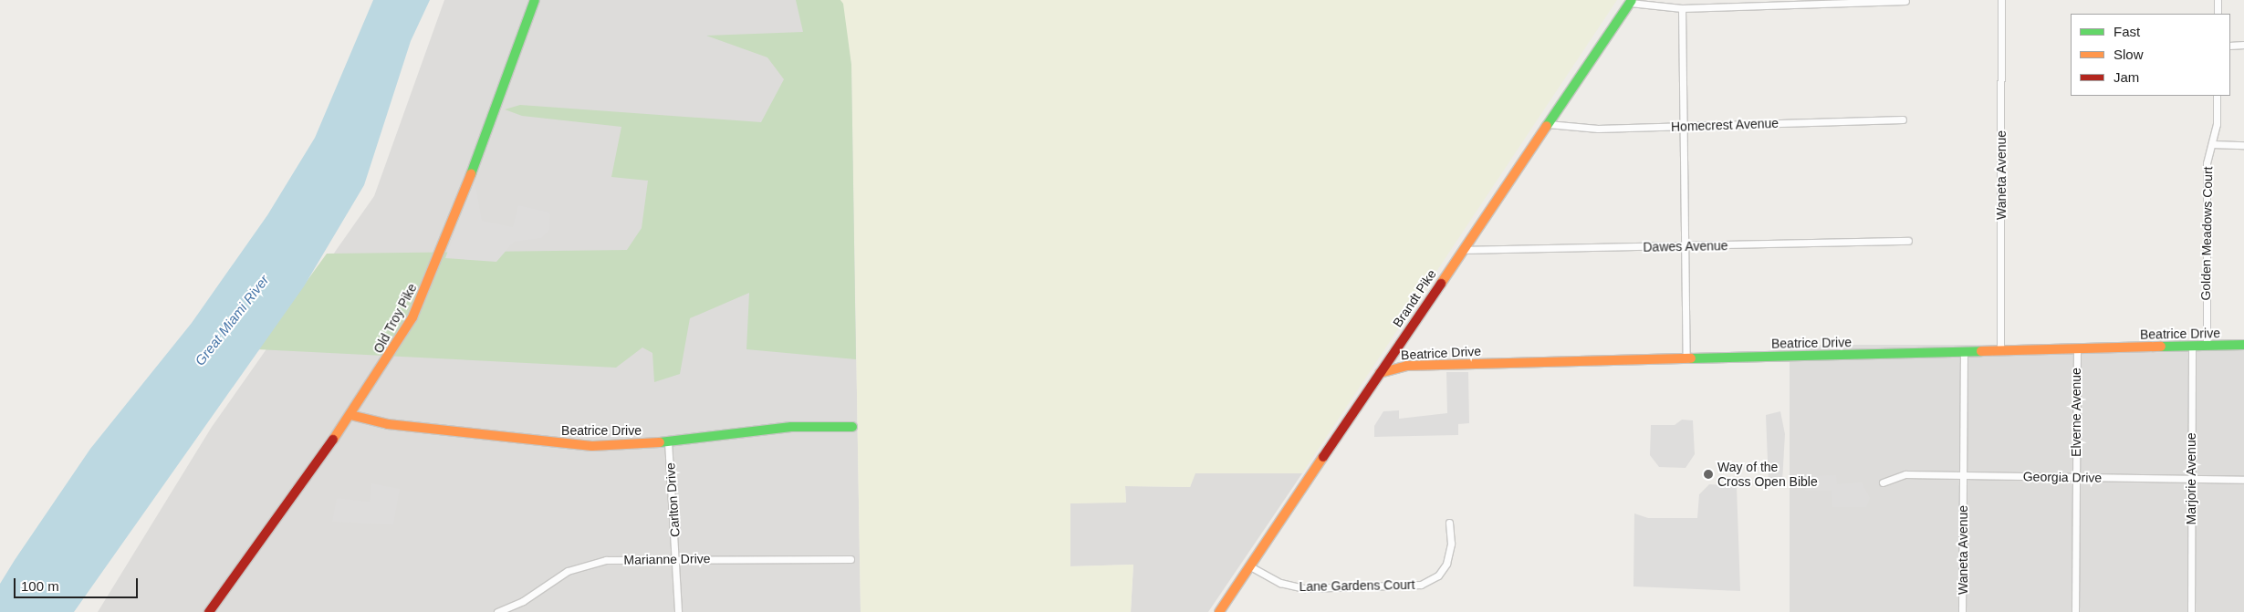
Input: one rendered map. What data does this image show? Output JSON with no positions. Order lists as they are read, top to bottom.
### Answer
{
  "streets": {
    "main road": ["Brandt Pike", "Old Troy Pike", "Beatrice Drive"],
    "street": [
      "Homecrest Avenue",
      "Waneta Avenue",
      "Golden Meadows Court",
      "Dawes Avenue",
      "Elverne Avenue",
      "Georgia Drive",
      "Marjorie Avenue",
      "Carlton Drive",
      "Marianne Drive",
      "Lane Gardens Court"
    ]
  },
  "crossings": [
    ["Homecrest Avenue", "Brandt Pike"],
    ["Waneta Avenue", "Beatrice Drive"],
    ["Waneta Avenue", "Georgia Drive"],
    ["Golden Meadows Court", "Beatrice Drive"],
    ["Dawes Avenue", "Brandt Pike"],
    ["Brandt Pike", "Beatrice Drive"],
    ["Brandt Pike", "Lane Gardens Court"],
    ["Old Troy Pike", "Beatrice Drive"],
    ["Beatrice Drive", "Elverne Avenue"],
    ["Beatrice Drive", "Marjorie Avenue"],
    ["Beatrice Drive", "Carlton Drive"],
    ["Elverne Avenue", "Georgia Drive"],
    ["Georgia Drive", "Marjorie Avenue"],
    ["Carlton Drive", "Marianne Drive"]
  ],
  "water": ["Great Miami River"],
  "places": ["Way of the Cross Open Bible"],
  "legend": ["Fast", "Slow", "Jam"],
  "scale_bar": "100 m"
}
